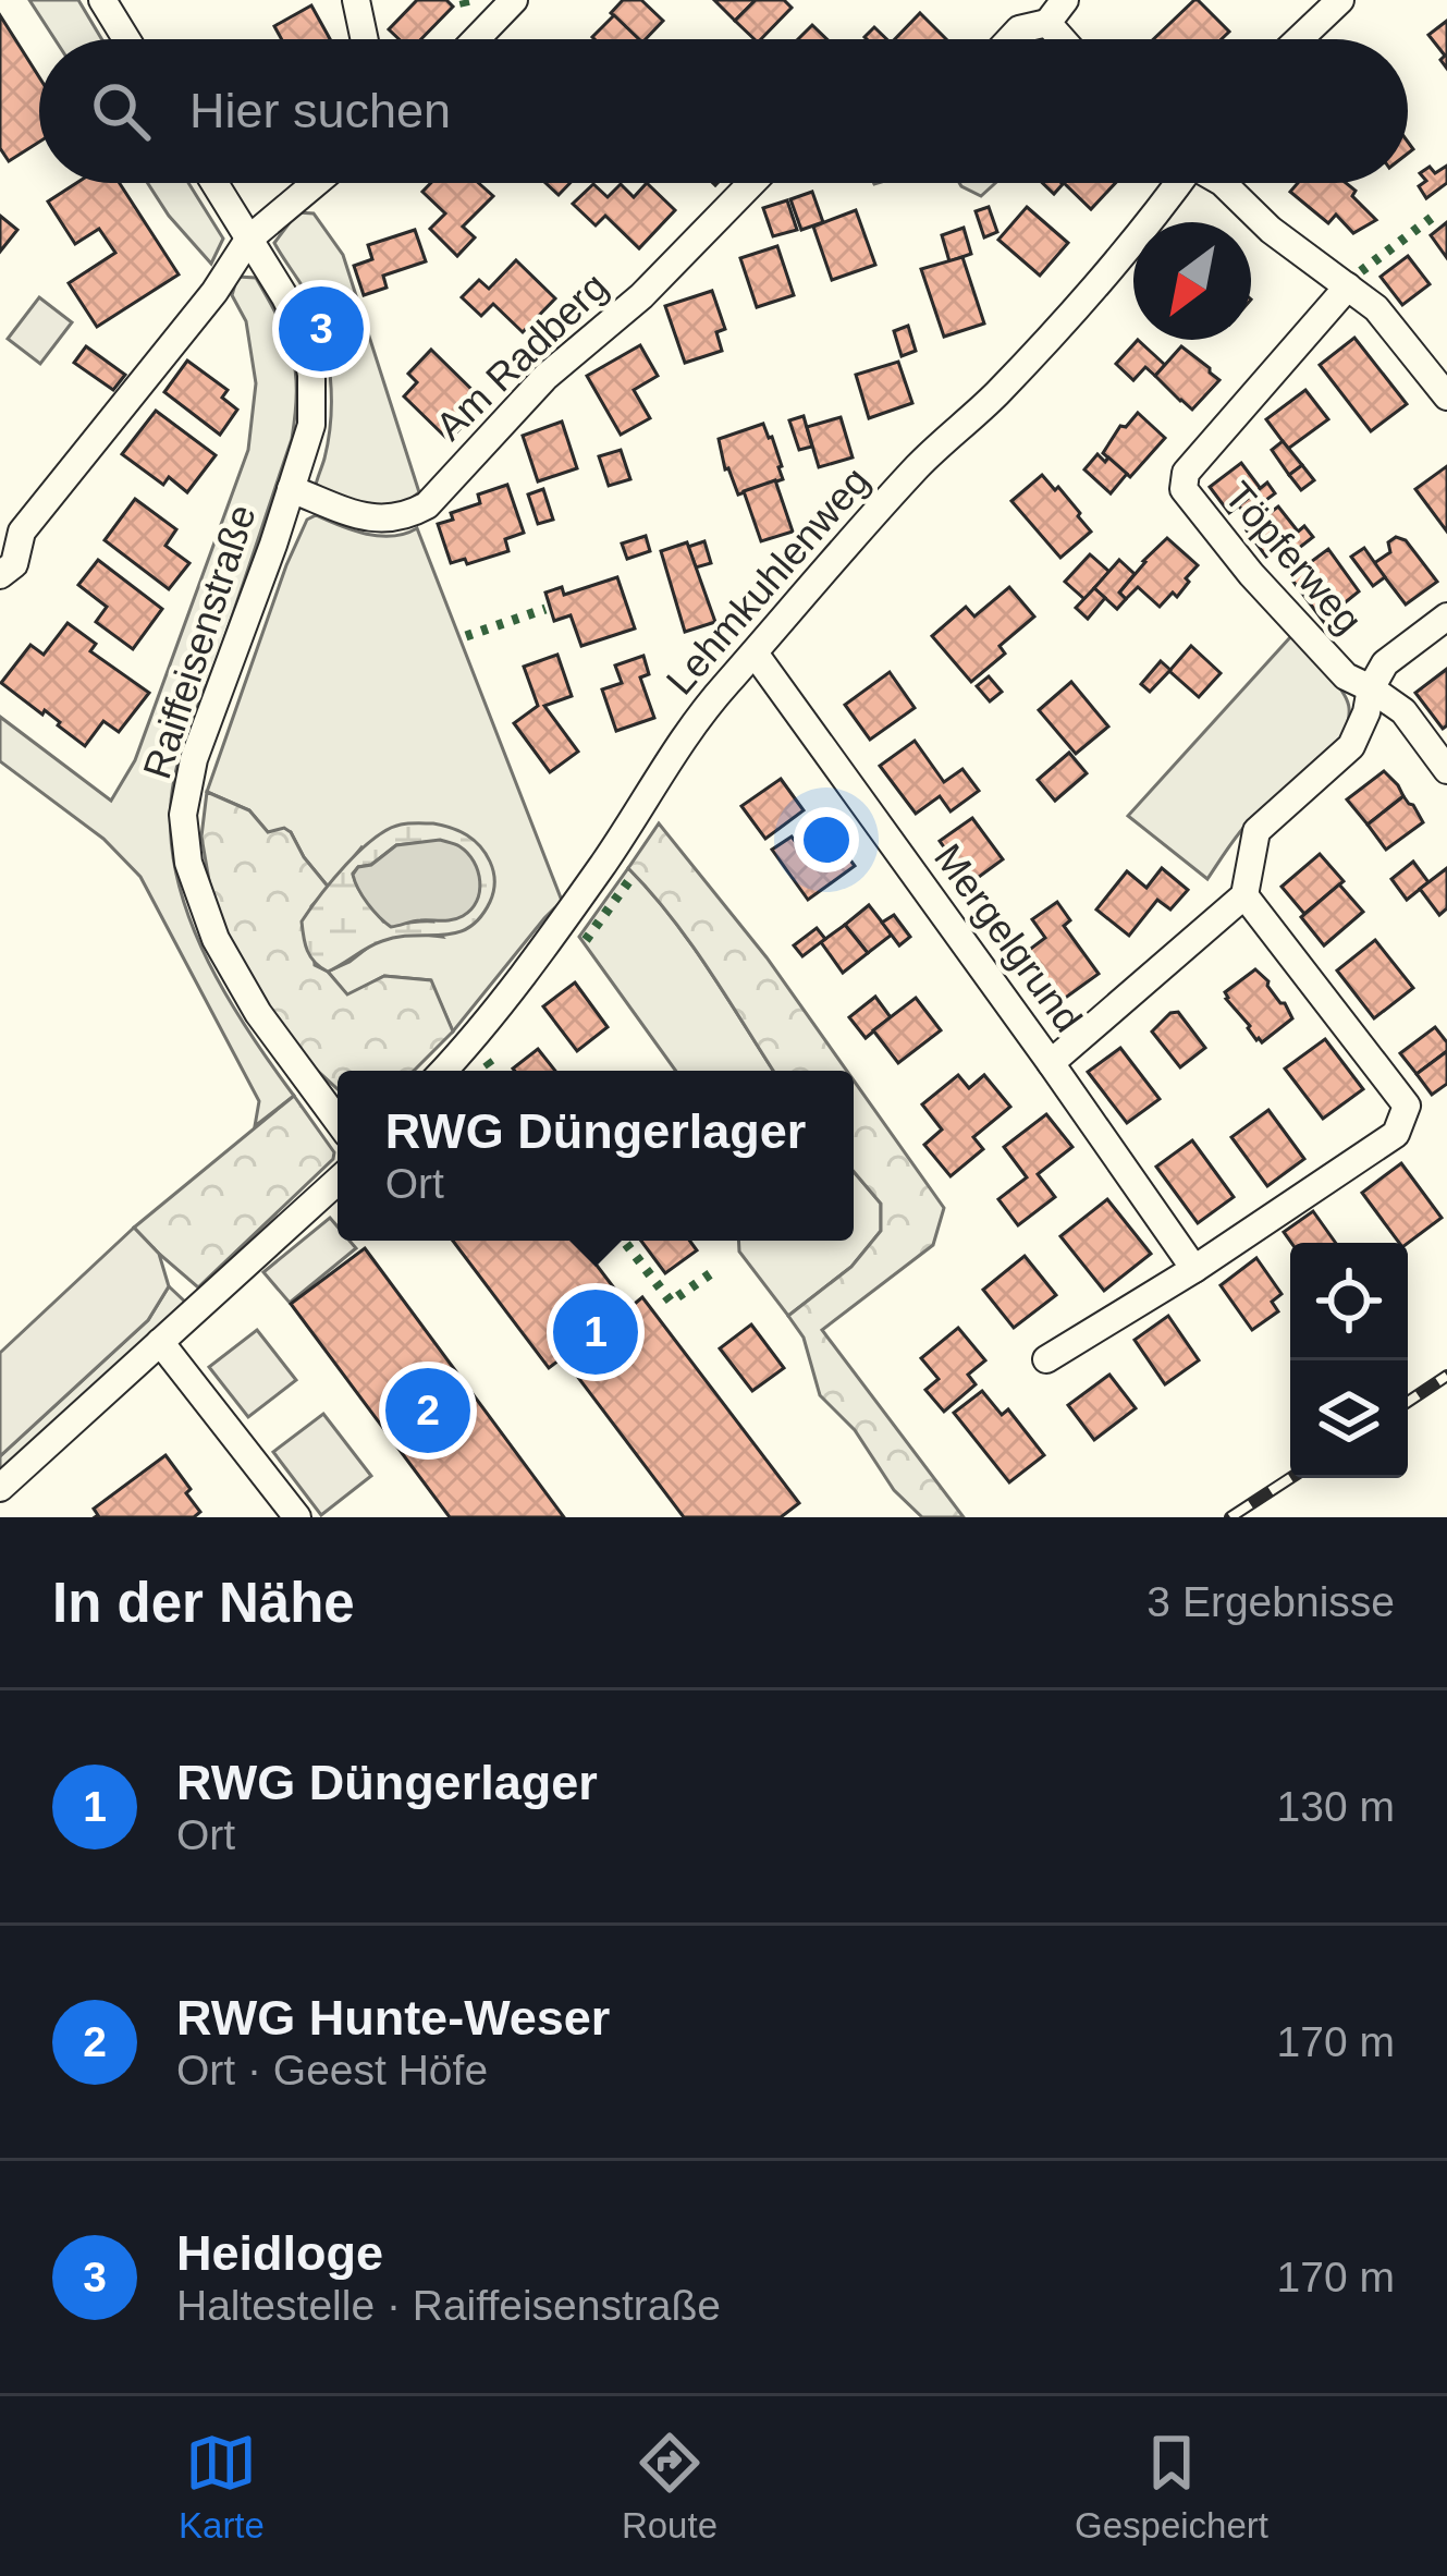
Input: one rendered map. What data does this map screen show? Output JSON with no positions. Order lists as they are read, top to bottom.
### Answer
{
  "streets": {
    "street": [
      "Am Radberg",
      "Töpferweg",
      "Lehmkuhlenweg",
      "Raiffeisenstraße",
      "Mergelgrund"
    ]
  },
  "crossings": [
    ["Am Radberg", "Raiffeisenstraße"],
    ["Lehmkuhlenweg", "Mergelgrund"]
  ],
  "north": "bottom left",
  "page": {
    "search": "Hier suchen",
    "pins": ["3", "1", "2"],
    "popup": ["RWG Düngerlager", "Ort"],
    "heading": ["In der Nähe", "3 Ergebnisse"],
    "list": [
      {
        "mark": "1",
        "name": "RWG Düngerlager",
        "note": "Ort",
        "value": "130 m"
      },
      {
        "mark": "2",
        "name": "RWG Hunte-Weser",
        "note": "Ort · Geest Höfe",
        "value": "170 m"
      },
      {
        "mark": "3",
        "name": "Heidloge",
        "note": "Haltestelle · Raiffeisenstraße",
        "value": "170 m"
      }
    ],
    "nav": ["Karte", "Route", "Gespeichert"]
  }
}
